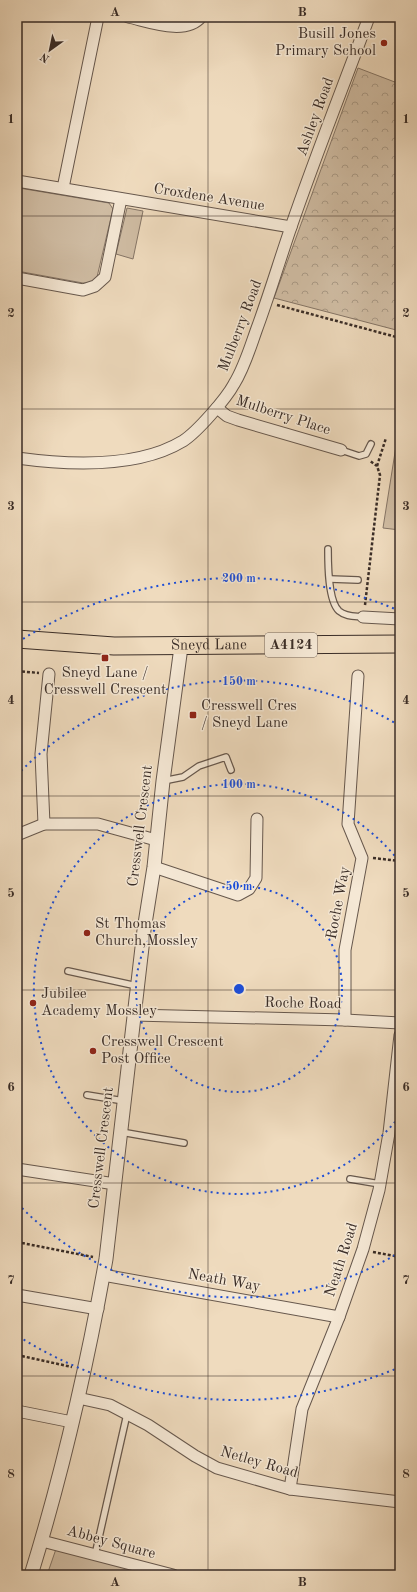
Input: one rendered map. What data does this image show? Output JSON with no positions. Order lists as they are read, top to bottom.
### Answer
{
  "streets": {
    "main road": ["A4124", "Sneyd Lane"],
    "street": [
      "Ashley Road",
      "Croxdene Avenue",
      "Mulberry Road",
      "Mulberry Place",
      "Cresswell Crescent",
      "Roche Way",
      "Roche Road",
      "Neath Road",
      "Neath Way",
      "Netley Road",
      "Abbey Square"
    ]
  },
  "crossings": [
    ["Ashley Road", "Croxdene Avenue"],
    ["Ashley Road", "Mulberry Road"],
    ["Croxdene Avenue", "Mulberry Road"],
    ["Mulberry Road", "Mulberry Place"],
    ["Sneyd Lane", "Cresswell Crescent"],
    ["Cresswell Crescent", "Roche Road"],
    ["Cresswell Crescent", "Neath Way"],
    ["Cresswell Crescent", "Netley Road"],
    ["Cresswell Crescent", "Abbey Square"],
    ["Roche Way", "Roche Road"],
    ["Neath Road", "Neath Way"],
    ["Neath Road", "Netley Road"]
  ],
  "places": {
    "other": [
      "Busill Jones Primary School",
      "St Thomas Church,Mossley",
      "Jubilee Academy Mossley",
      "Cresswell Crescent Post Office"
    ],
    "transit": ["Sneyd Lane / Cresswell Crescent", "Cresswell Cres / Sneyd Lane"]
  },
  "north": "bottom left",
  "grid": {
    "columns": ["A", "B"],
    "rows": [
      "1",
      "2",
      "3",
      "4",
      "5",
      "6",
      "7",
      "8"
    ]
  },
  "rings": [
    "200 m",
    "150 m",
    "100 m",
    "50 m"
  ]
}
